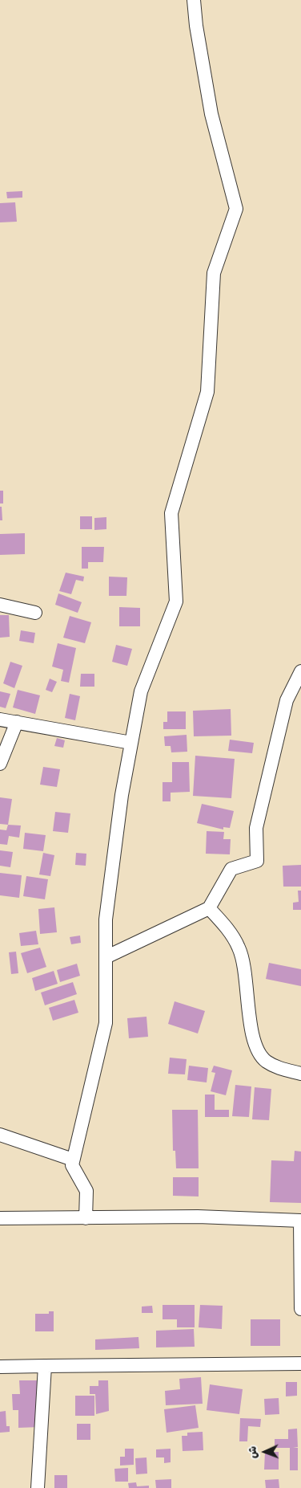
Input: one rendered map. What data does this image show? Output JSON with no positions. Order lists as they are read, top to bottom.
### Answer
{
  "north": "left"
}
